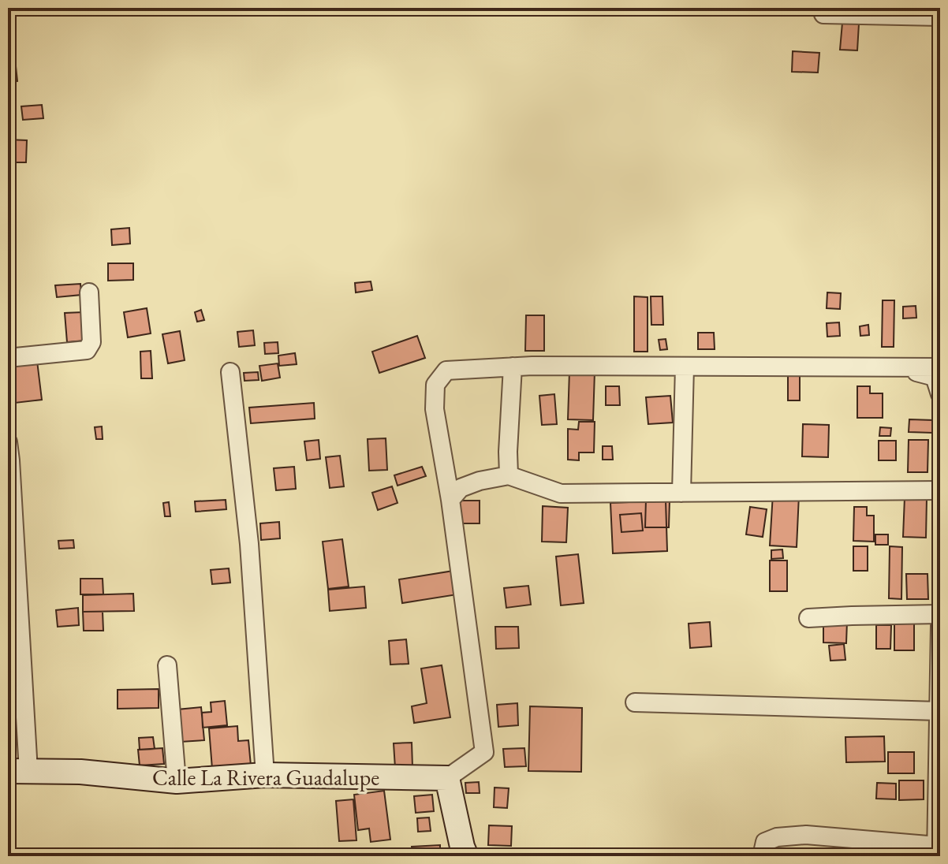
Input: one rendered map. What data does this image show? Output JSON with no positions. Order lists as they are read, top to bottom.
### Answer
{
  "streets": {
    "street": ["Calle La Rivera Guadalupe"]
  }
}
